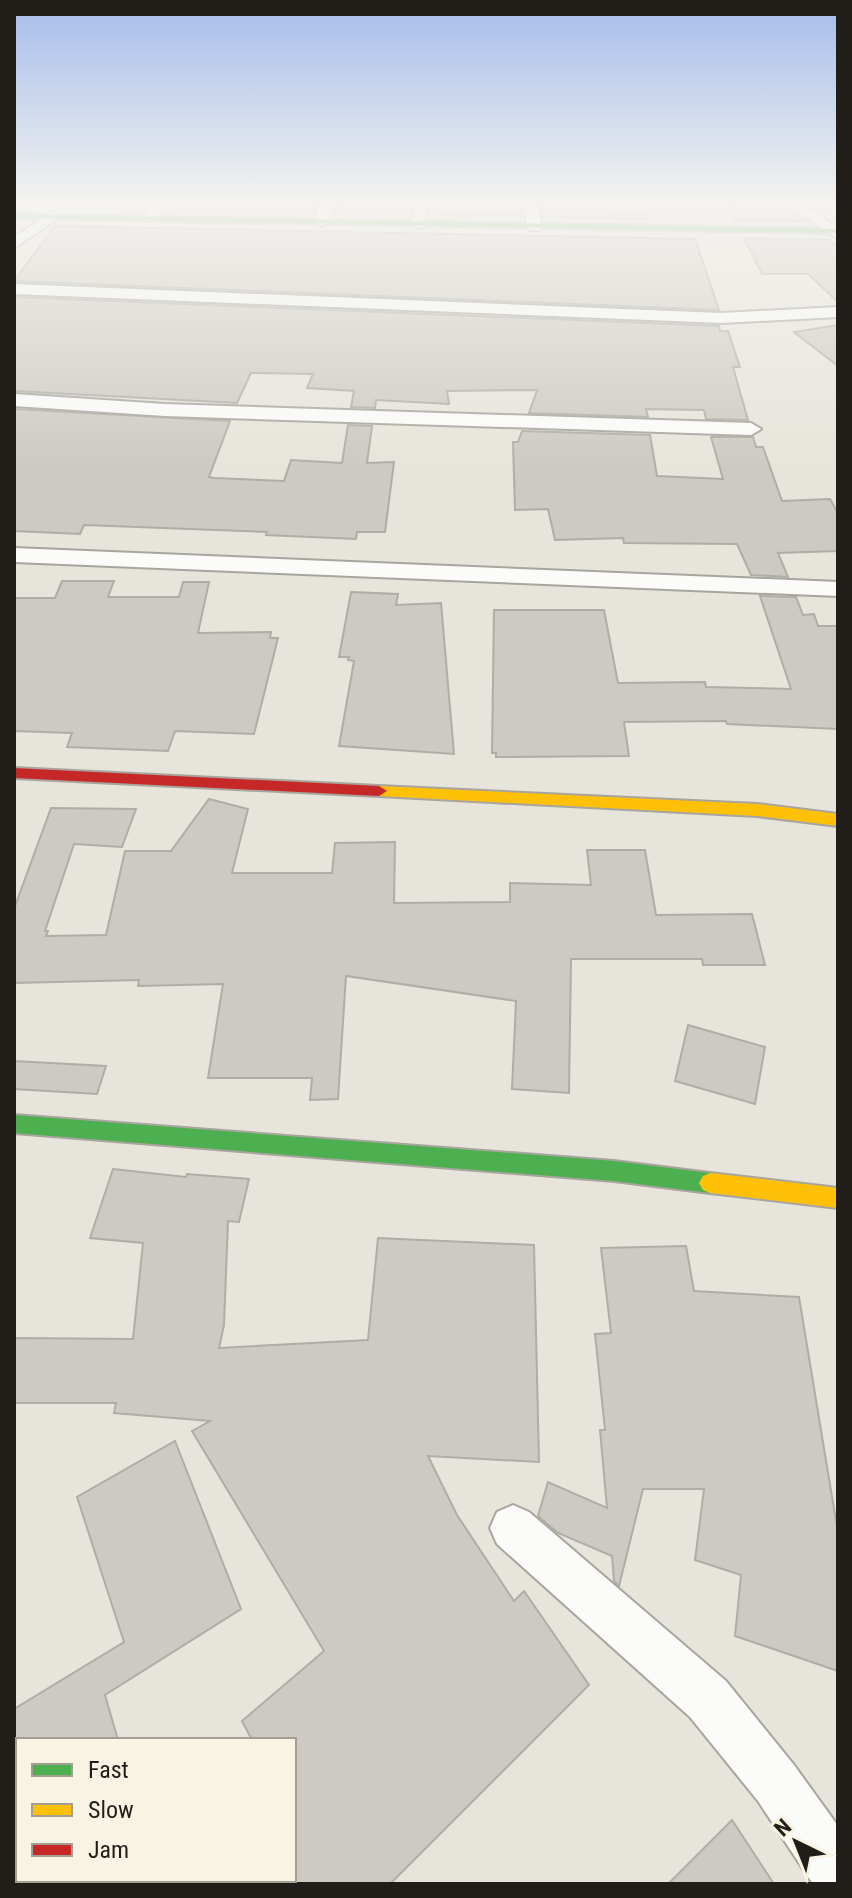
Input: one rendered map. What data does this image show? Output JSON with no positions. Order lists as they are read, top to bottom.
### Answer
{
  "legend": ["Fast", "Slow", "Jam"],
  "north": "top left"
}
